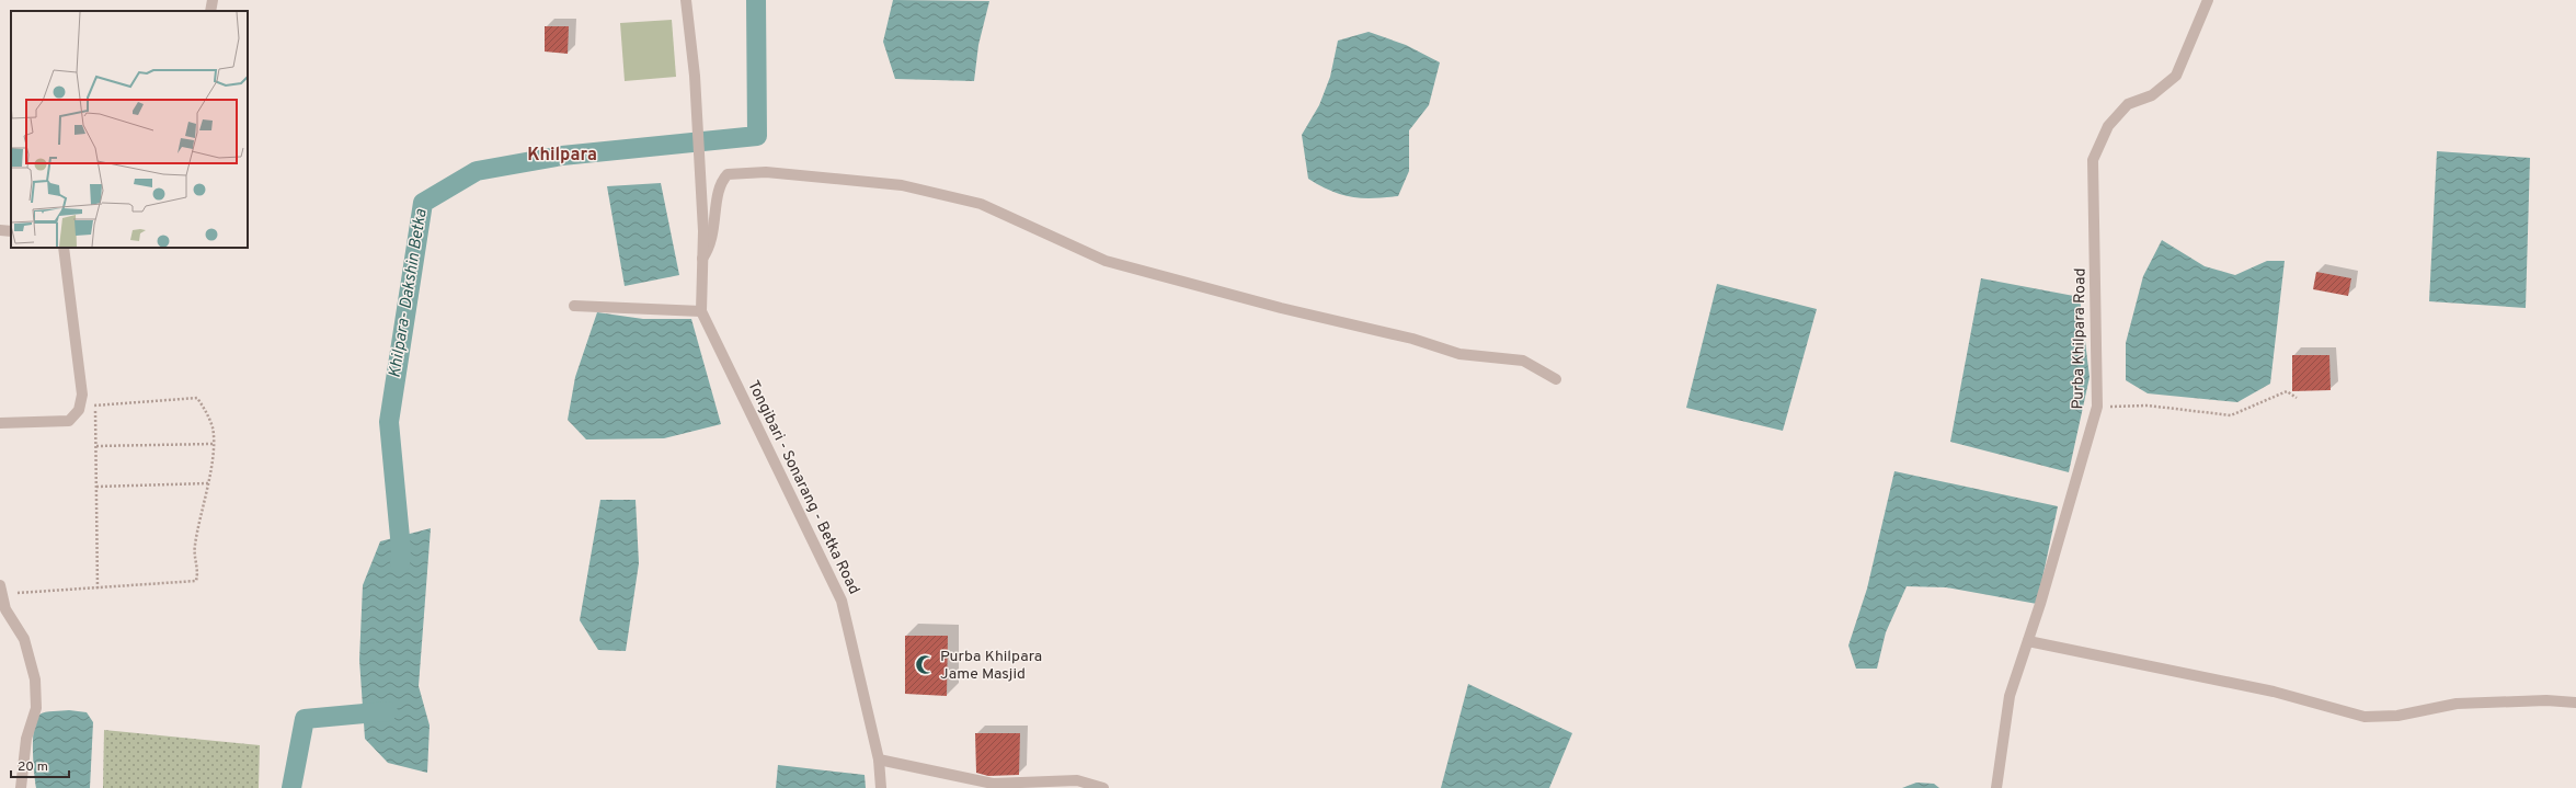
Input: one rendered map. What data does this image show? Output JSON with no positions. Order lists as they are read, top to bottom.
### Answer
{
  "streets": {
    "street": ["Purba Khilpara Road", "Tongibari - Sonarang - Betka Road"]
  },
  "districts": ["Khilpara"],
  "water": ["Khilpara- Dakshin Betka"],
  "places": {
    "mosque": ["Purba Khilpara Jame Masjid"]
  },
  "scale_bar": "20 m"
}
